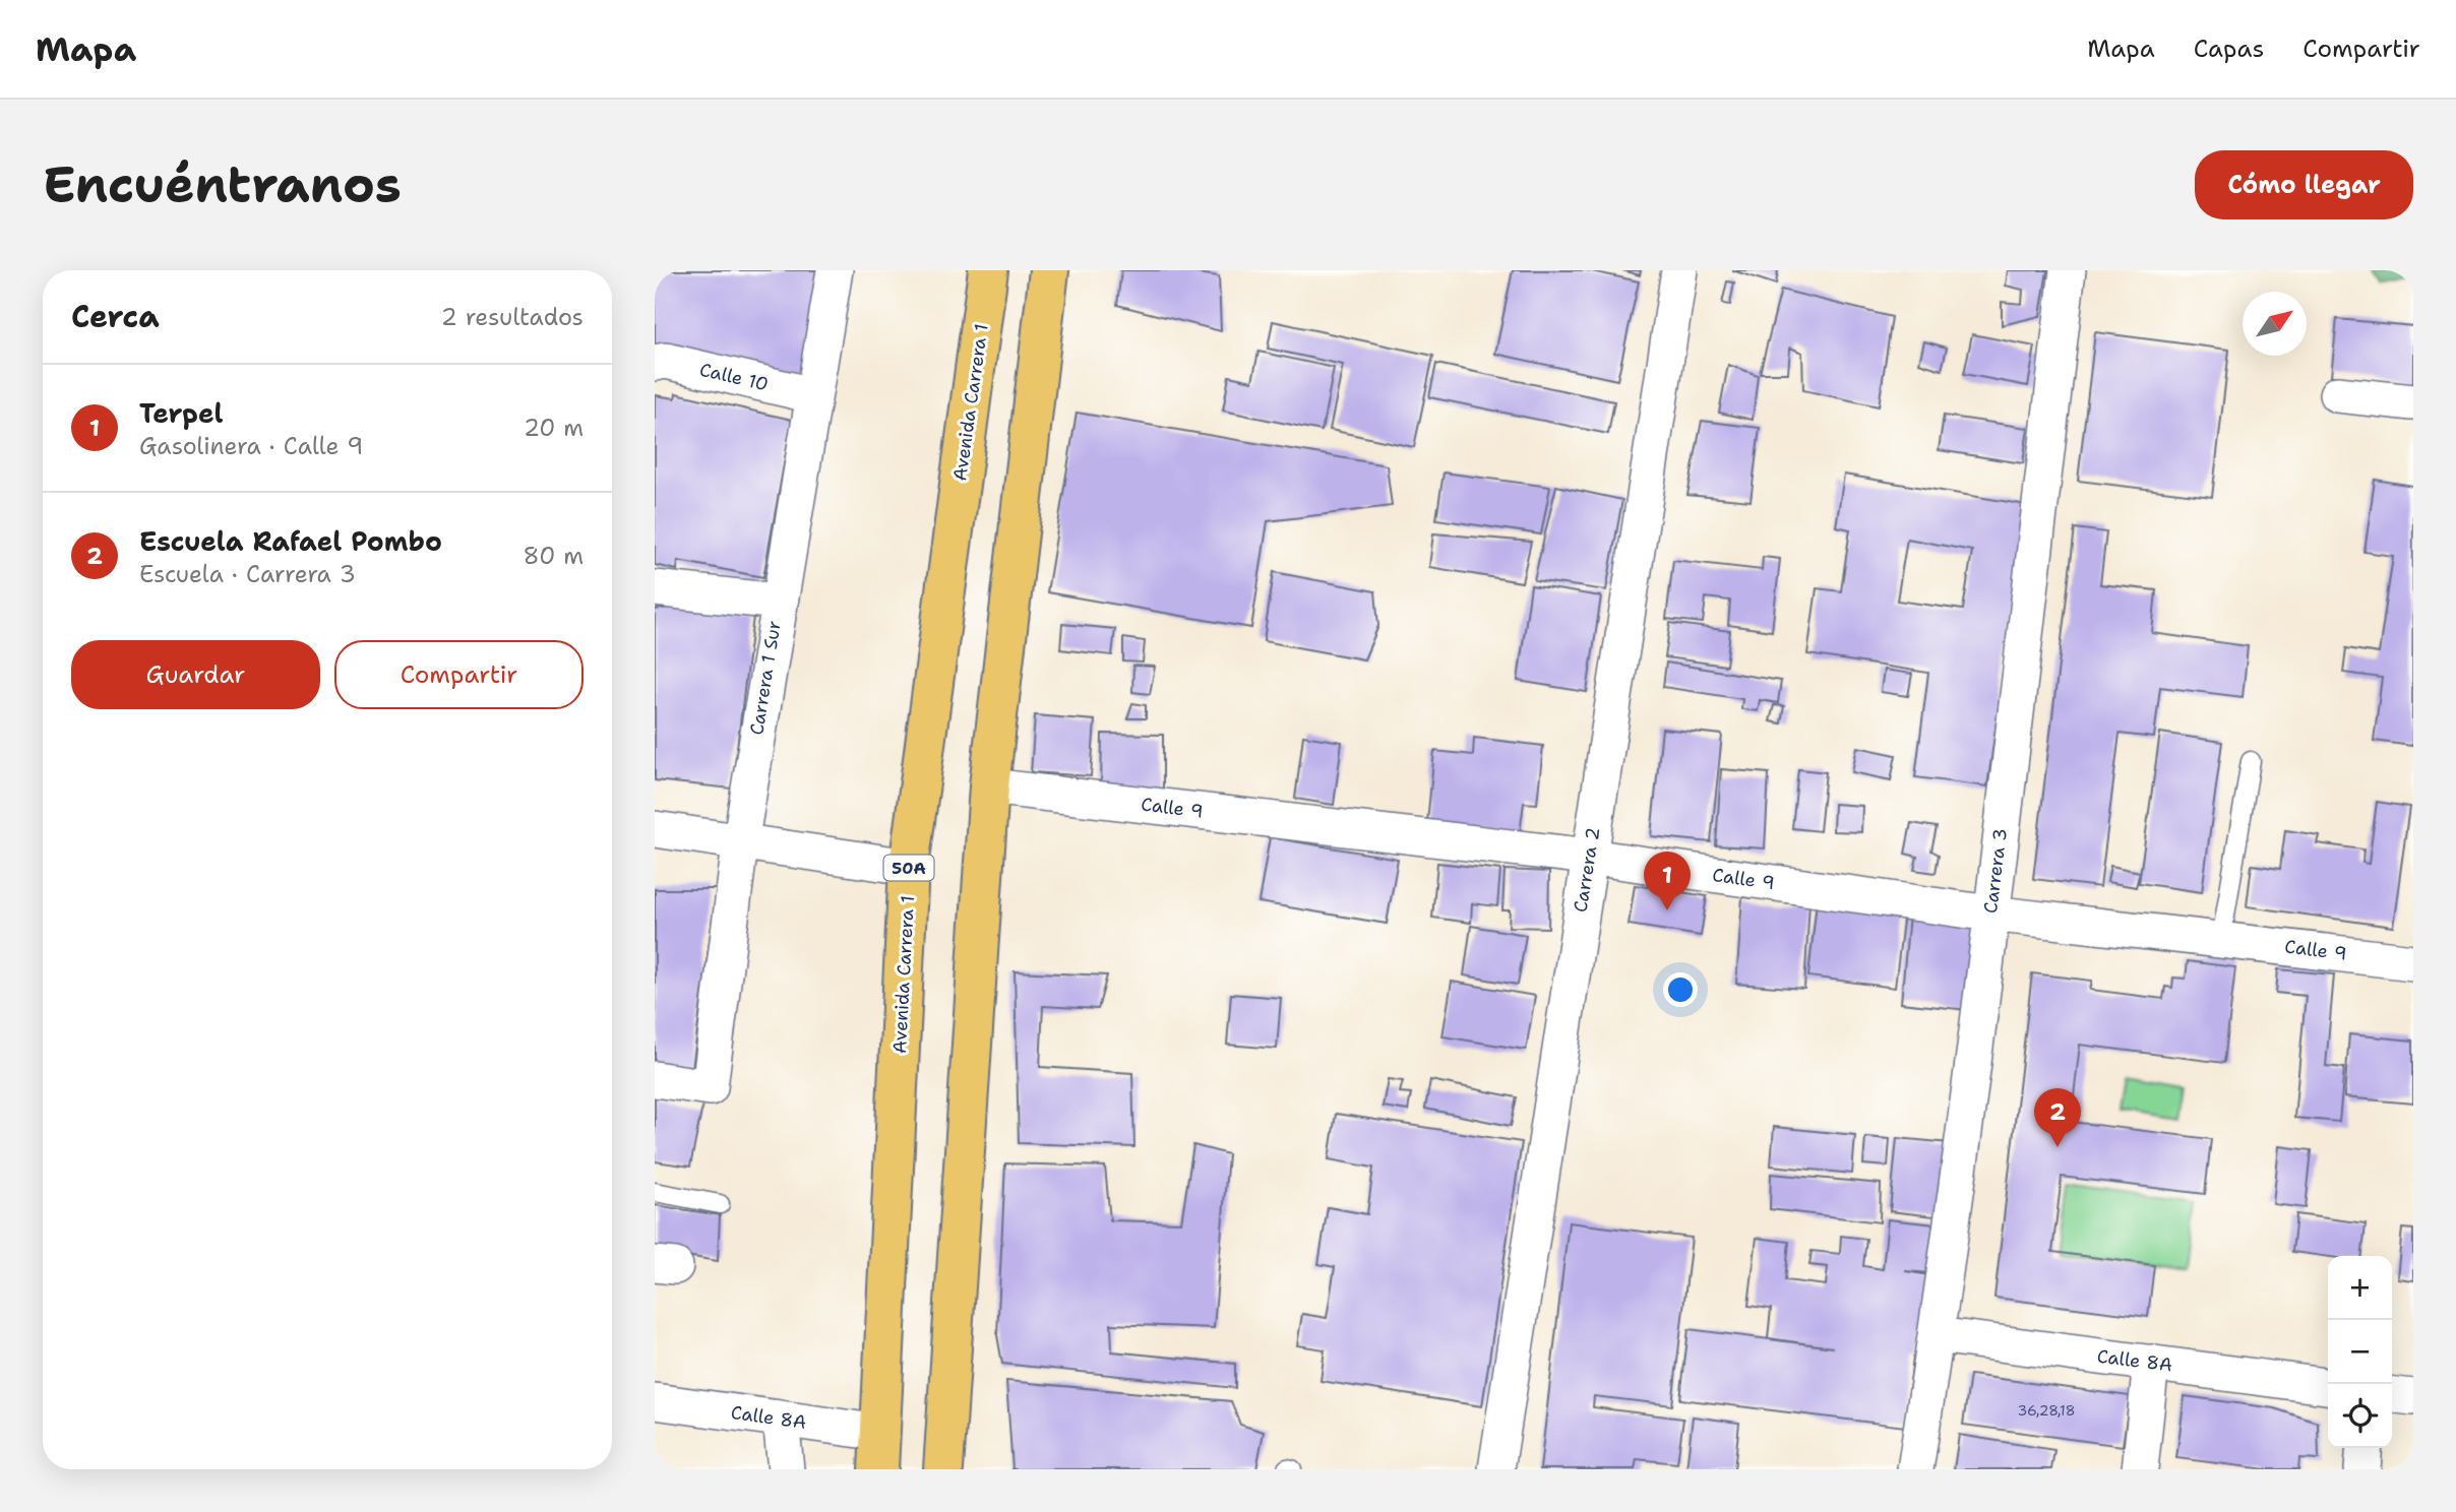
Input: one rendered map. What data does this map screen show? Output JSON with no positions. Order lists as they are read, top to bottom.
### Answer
{
  "streets": {
    "main road": ["Avenida Carrera 1", "50A"],
    "street": [
      "Calle 10",
      "Carrera 1 Sur",
      "Calle 9",
      "Carrera 2",
      "Carrera 3",
      "Calle 8A"
    ]
  },
  "crossings": [
    ["Calle 10", "Carrera 1 Sur"],
    ["Avenida Carrera 1", "Calle 8A"],
    ["Calle 9", "Carrera 2"],
    ["Calle 9", "Carrera 3"],
    ["Carrera 3", "Calle 8A"]
  ],
  "house_numbers": ["36,28,18"],
  "north": "top right",
  "page": {
    "header": "Mapa",
    "nav": ["Mapa", "Capas", "Compartir"],
    "buttons": [
      "Cómo llegar",
      ["Guardar", "Compartir"]
    ],
    "title": "Encuéntranos",
    "heading": ["Cerca", "2 resultados"],
    "list": [
      {
        "mark": "1",
        "name": "Terpel",
        "note": "Gasolinera · Calle 9",
        "value": "20 m"
      },
      {
        "mark": "2",
        "name": "Escuela Rafael Pombo",
        "note": "Escuela · Carrera 3",
        "value": "80 m"
      }
    ],
    "pins": ["1", "2"],
    "map_buttons": ["+", "−"]
  }
}
